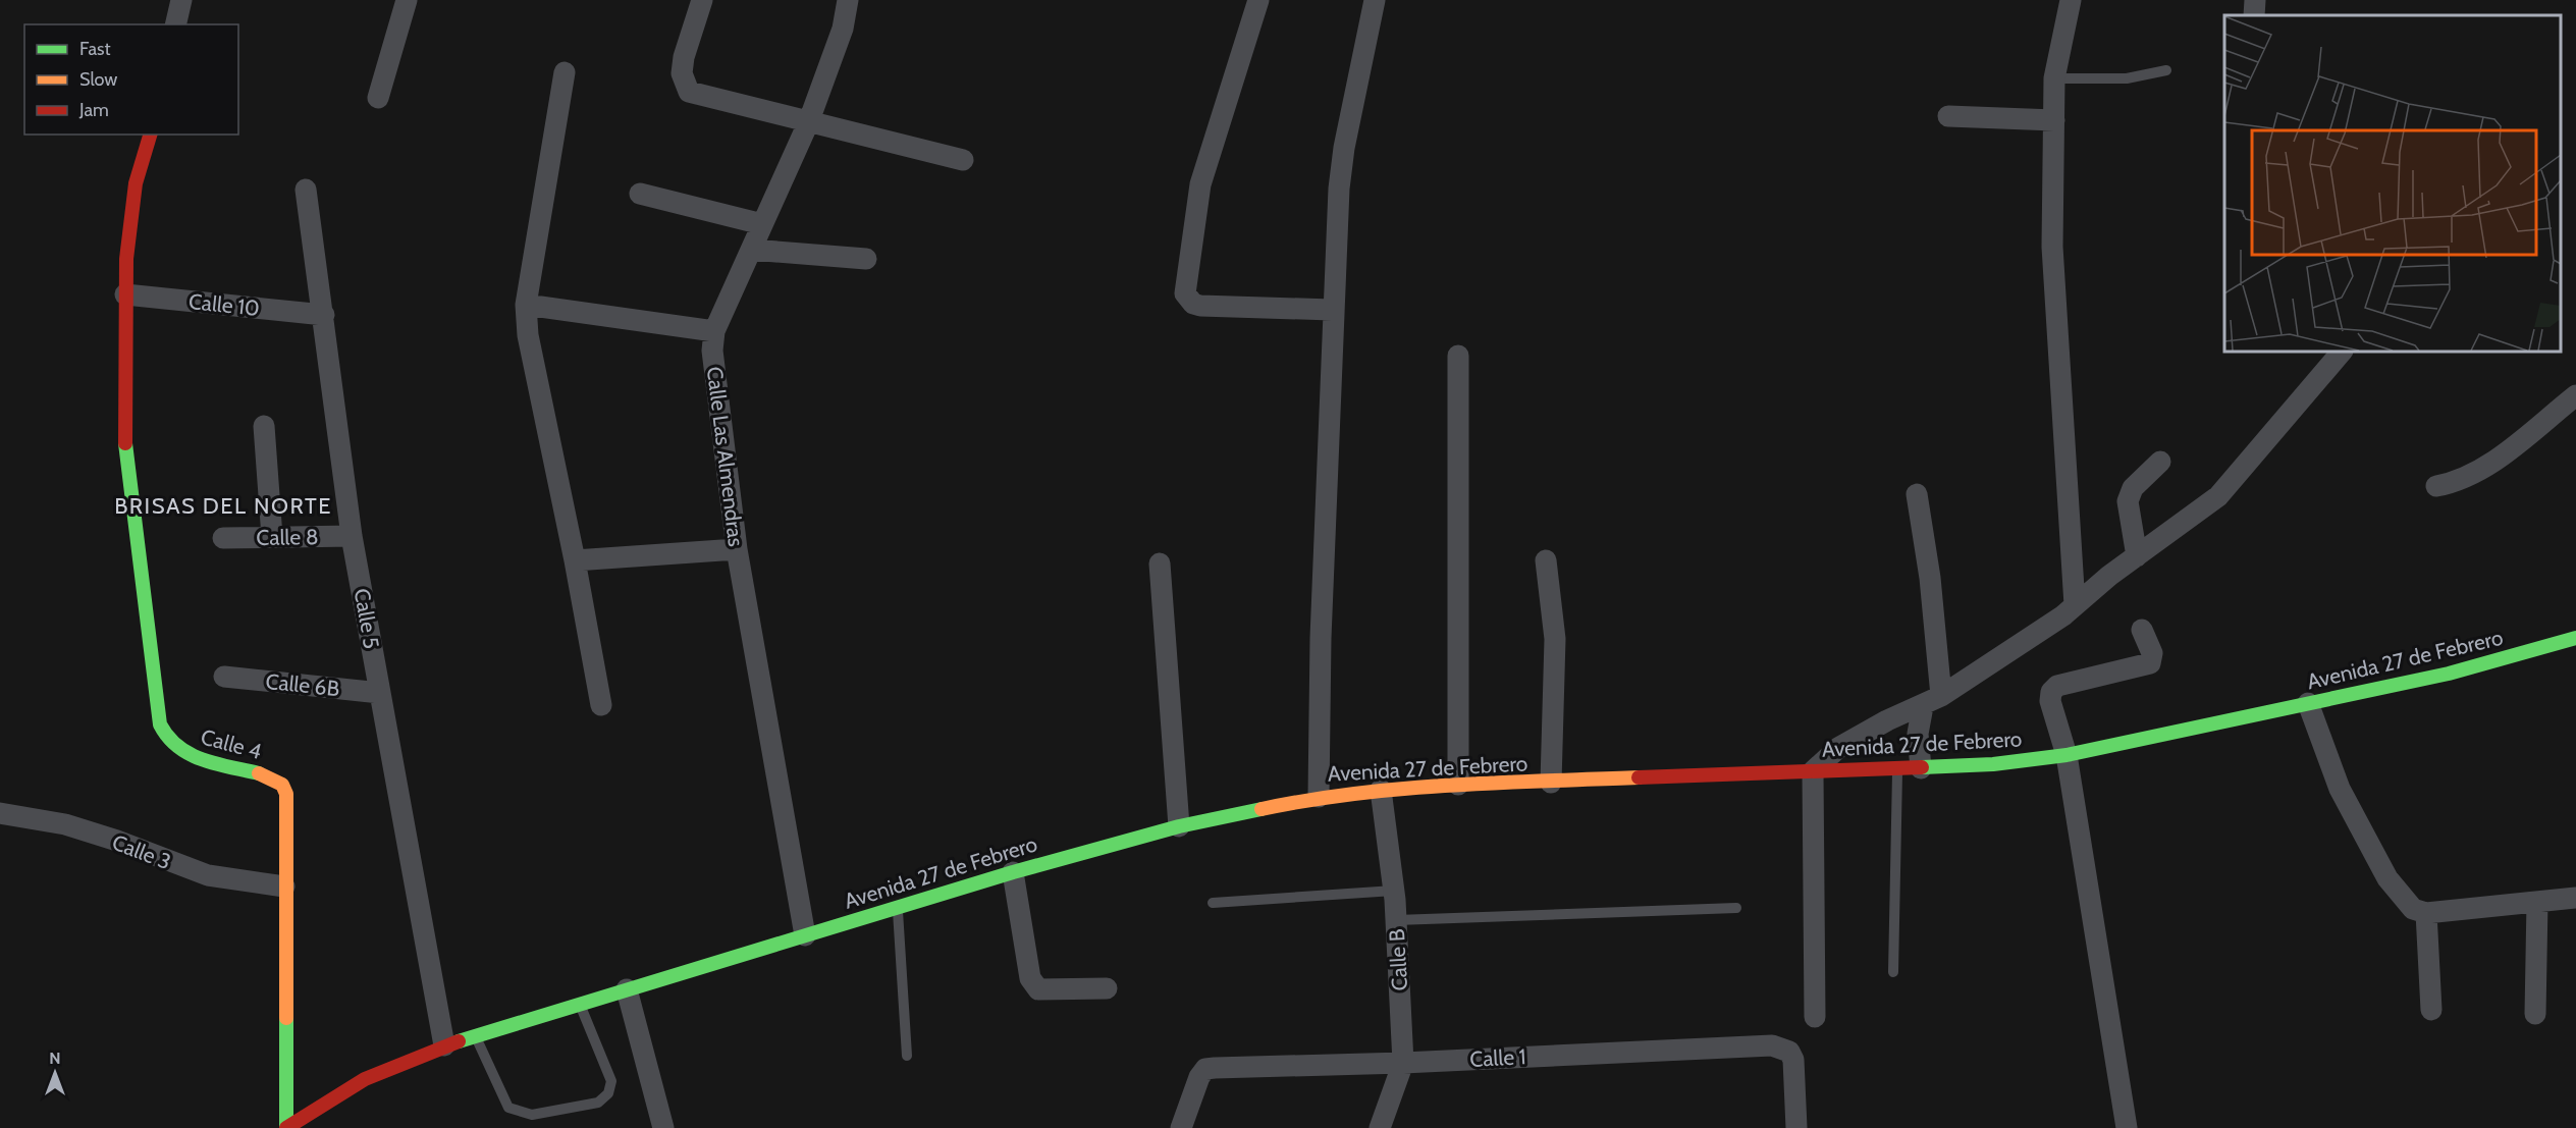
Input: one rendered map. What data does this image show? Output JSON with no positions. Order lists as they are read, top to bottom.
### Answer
{
  "streets": {
    "main road": ["Avenida 27 de Febrero", "Calle 4"],
    "street": [
      "Calle 10",
      "Calle Las Almendras",
      "Calle 8",
      "Calle 5",
      "Calle 6B",
      "Calle 3",
      "Calle B",
      "Calle 1"
    ]
  },
  "crossings": [
    ["Calle 10", "Calle 5"],
    ["Calle 10", "Calle 4"],
    ["Calle Las Almendras", "Avenida 27 de Febrero"],
    ["Calle 8", "Calle 5"],
    ["Calle 5", "Avenida 27 de Febrero"],
    ["Calle 5", "Calle 6B"],
    ["Avenida 27 de Febrero", "Calle 4"],
    ["Avenida 27 de Febrero", "Calle B"],
    ["Calle 4", "Calle 3"],
    ["Calle B", "Calle 1"]
  ],
  "districts": ["BRISAS DEL NORTE"],
  "legend": ["Fast", "Slow", "Jam"],
  "north": "top"
}
